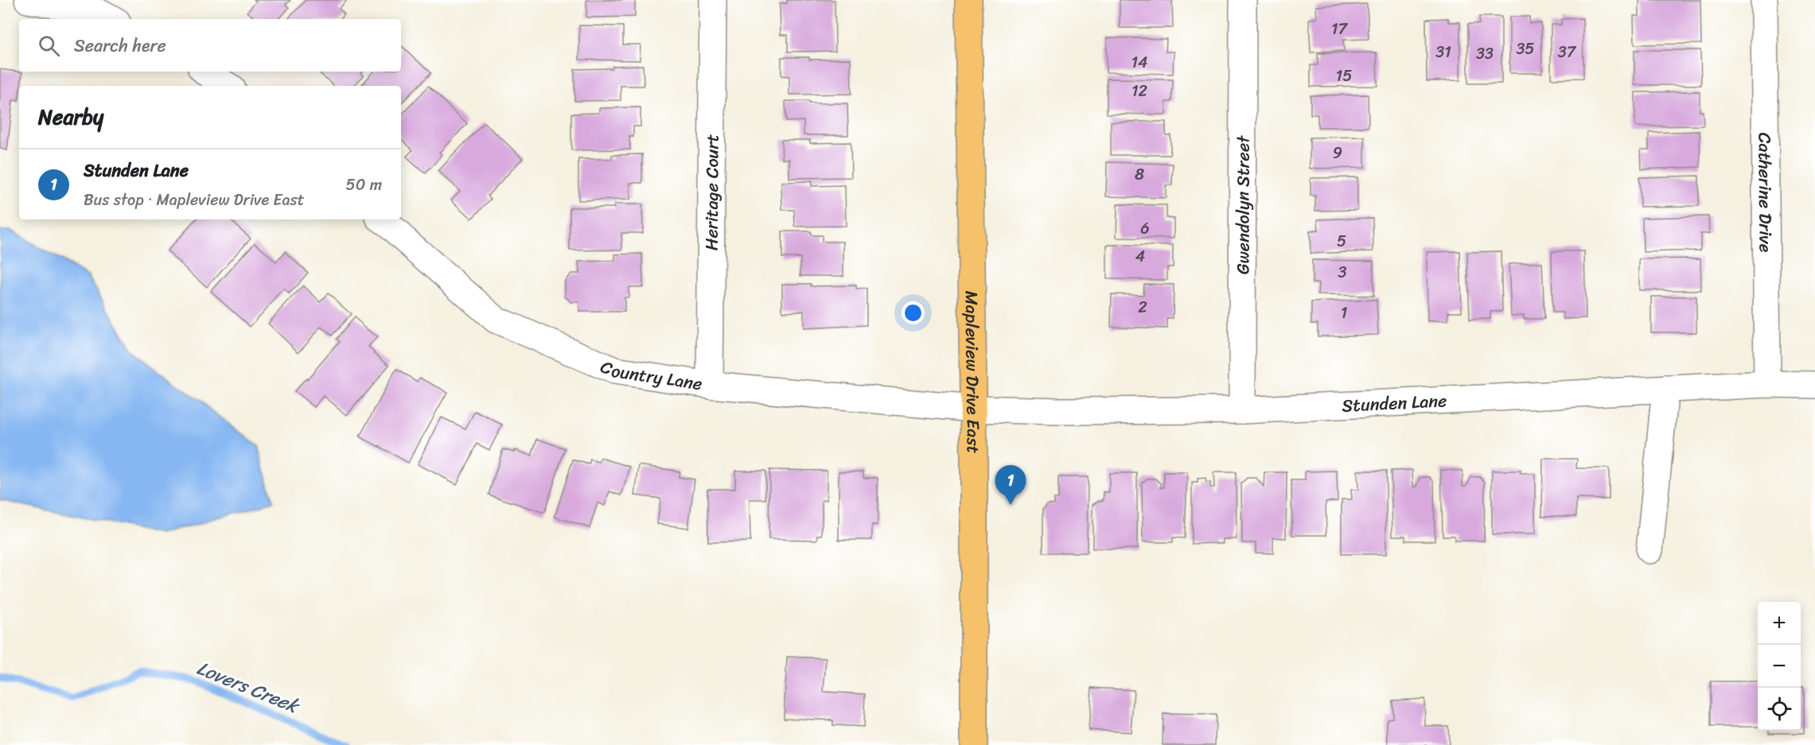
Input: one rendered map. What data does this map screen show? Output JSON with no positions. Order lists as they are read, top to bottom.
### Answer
{
  "streets": {
    "main road": ["Mapleview Drive East"],
    "street": [
      "Heritage Court",
      "Catherine Drive",
      "Gwendolyn Street",
      "Country Lane",
      "Stunden Lane"
    ]
  },
  "crossings": [
    ["Heritage Court", "Country Lane"],
    ["Catherine Drive", "Stunden Lane"],
    ["Gwendolyn Street", "Stunden Lane"],
    ["Mapleview Drive East", "Country Lane"],
    ["Mapleview Drive East", "Stunden Lane"],
    ["Country Lane", "Stunden Lane"]
  ],
  "water": ["Lovers Creek"],
  "house_numbers": [
    "17",
    "35",
    "31",
    "37",
    "33",
    "14",
    "15",
    "12",
    "9",
    "8",
    "6",
    "5",
    "4",
    "3",
    "2",
    "1"
  ],
  "page": {
    "search": "Search here",
    "heading": "Nearby",
    "list": [
      {
        "mark": "1",
        "name": "Stunden Lane",
        "note": "Bus stop · Mapleview Drive East",
        "value": "50 m"
      }
    ],
    "pins": "1",
    "map_buttons": ["+", "−"]
  }
}
